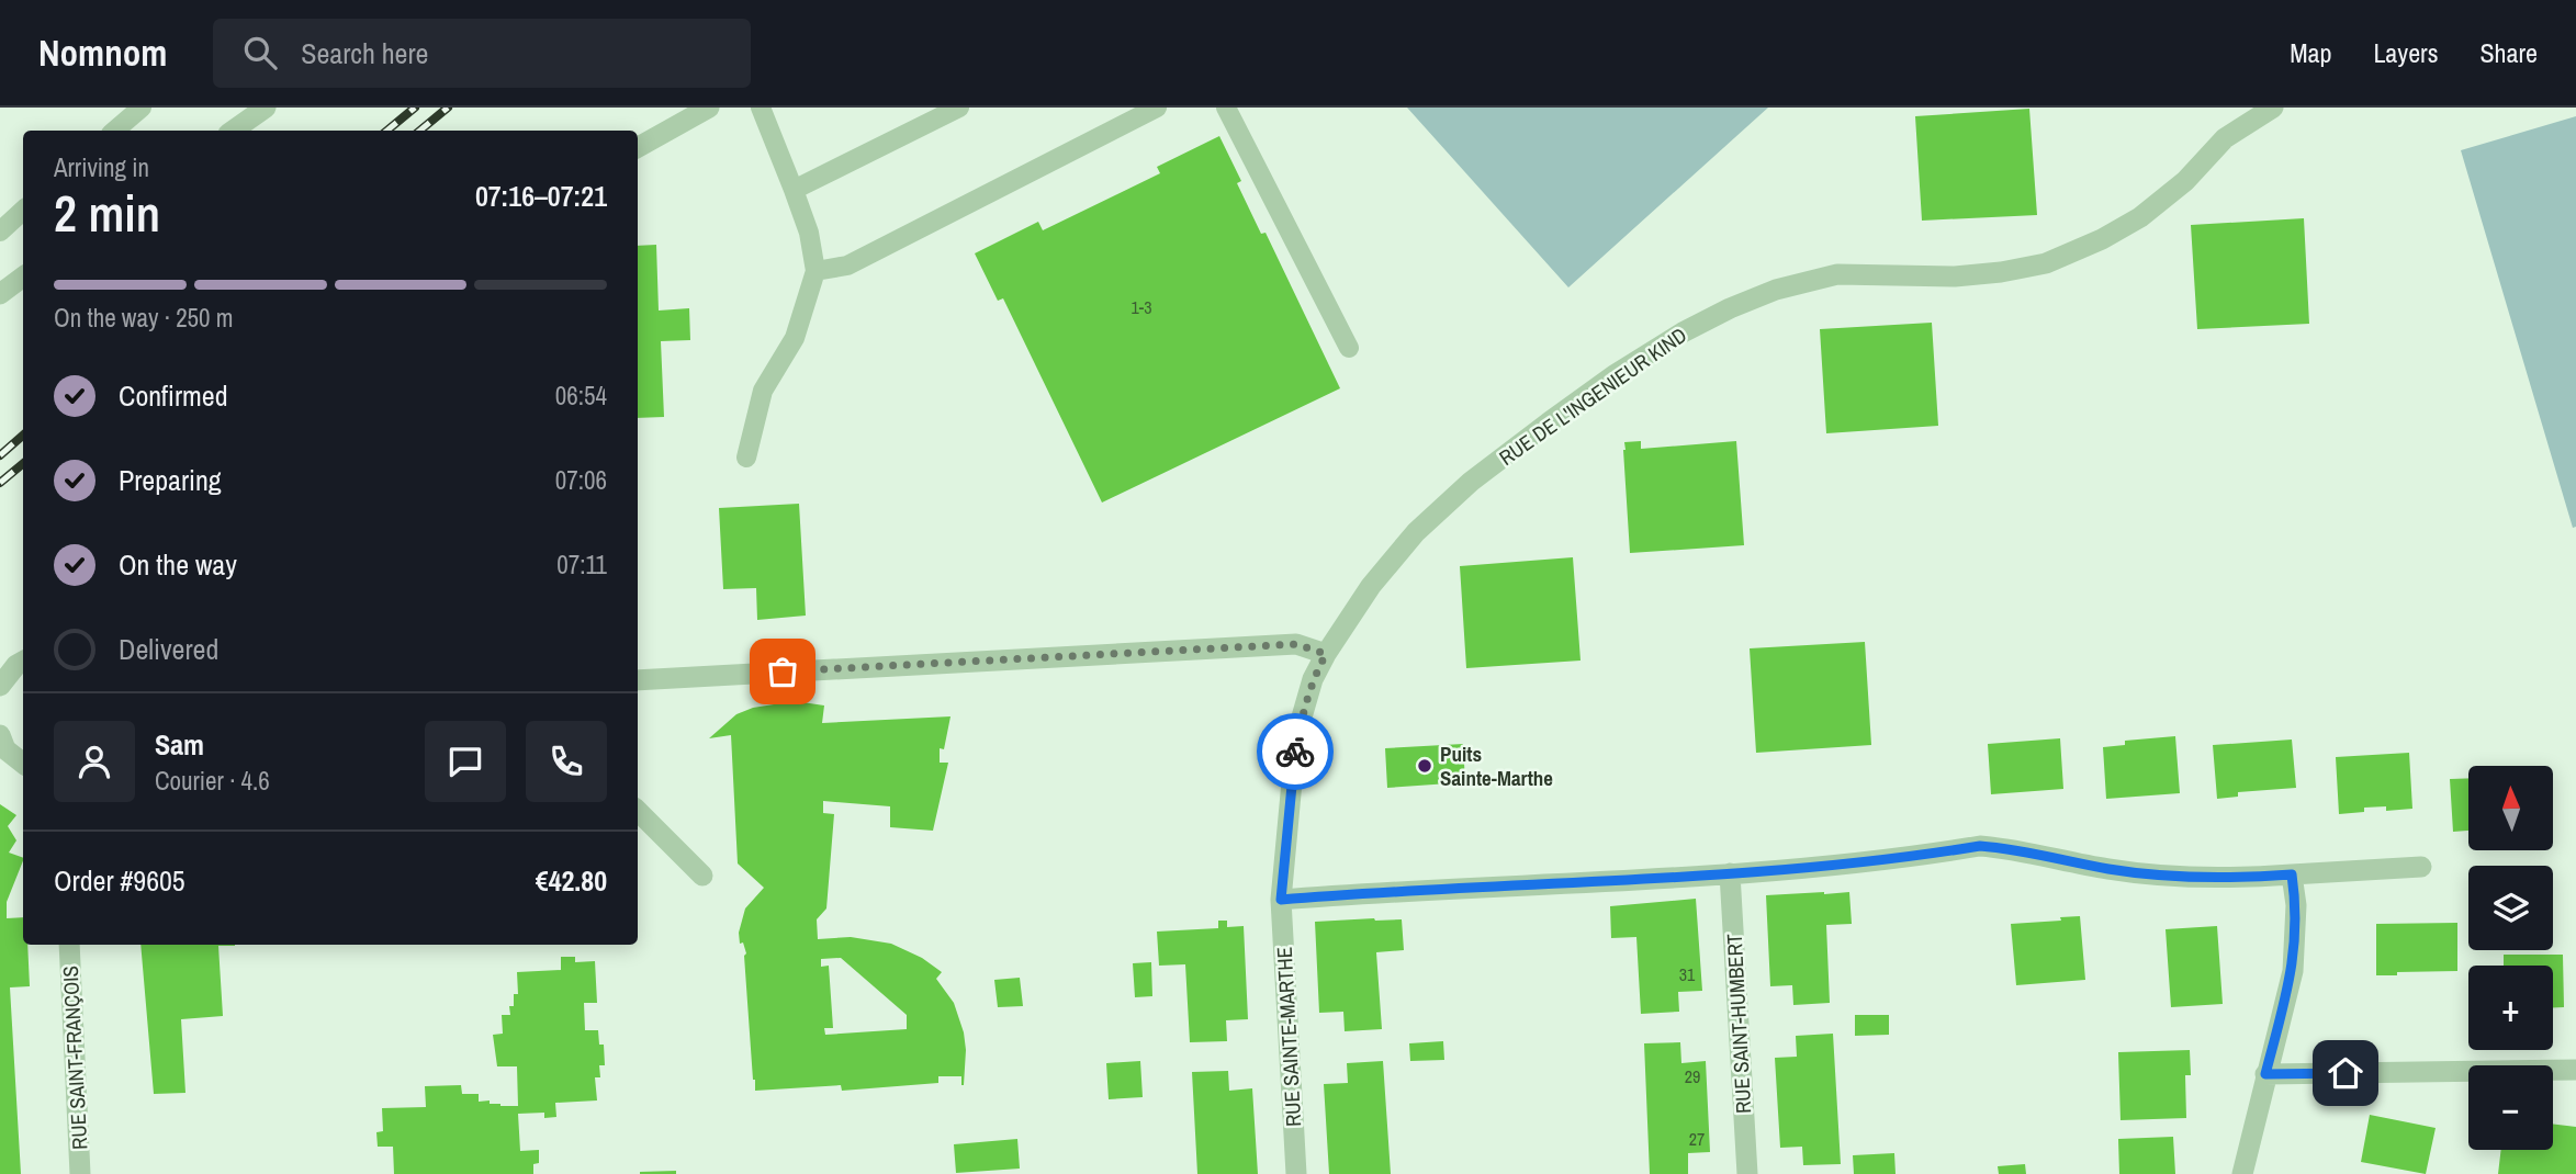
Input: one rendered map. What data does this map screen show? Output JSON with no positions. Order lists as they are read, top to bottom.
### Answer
{
  "streets": {
    "street": [
      "RUE DE L'INGENIEUR KIND",
      "RUE SAINT-HUMBERT",
      "RUE SAINTE-MARTHE",
      "RUE SAINT-FRANÇOIS"
    ]
  },
  "crossings": [
    ["RUE DE L'INGENIEUR KIND", "RUE SAINTE-MARTHE"]
  ],
  "places": ["Puits Sainte-Marthe"],
  "house_numbers": [
    "1-3",
    "31",
    "29",
    "27"
  ],
  "north": "top",
  "page": {
    "header": "Nomnom",
    "search": "Search here",
    "nav": ["Map", "Layers", "Share"],
    "heading": ["2 min", "Arriving in", "07:16–07:21"],
    "panel": [
      "Sam",
      "Courier · 4.6",
      "Order #9605",
      "€42.80"
    ],
    "bar": "On the way · 250 m",
    "list": [
      ["Confirmed", "06:54"],
      ["Preparing", "07:06"],
      ["On the way", "07:11"],
      "Delivered"
    ],
    "map_buttons": ["+", "−"]
  }
}
